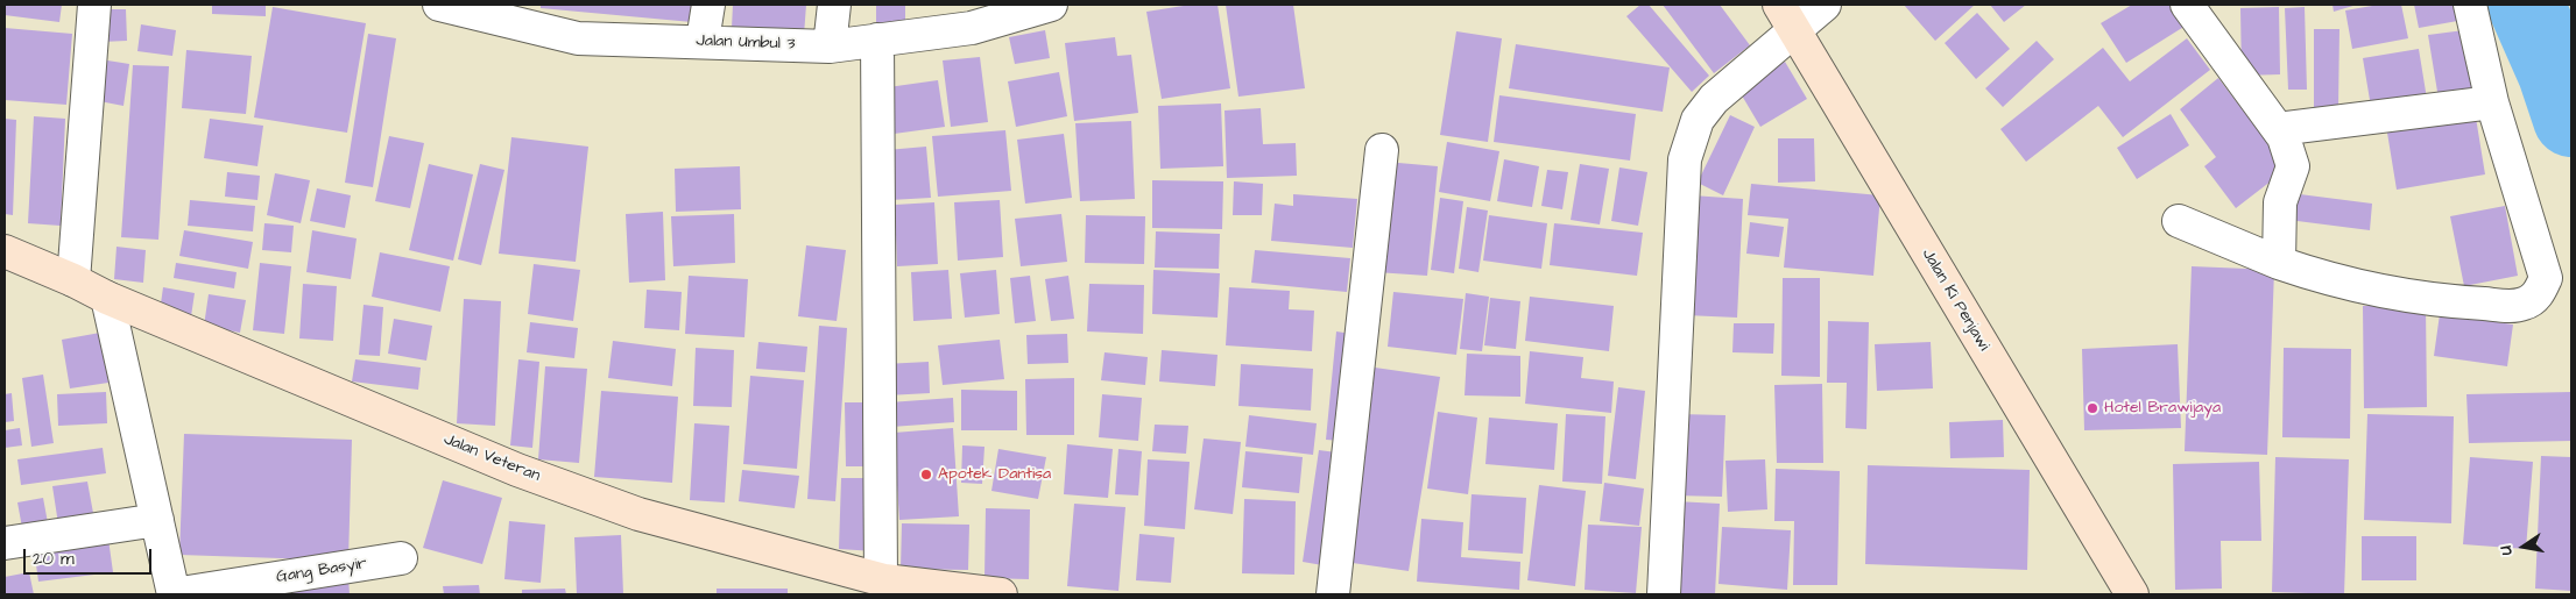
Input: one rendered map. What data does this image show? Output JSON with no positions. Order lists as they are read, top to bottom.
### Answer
{
  "streets": {
    "main road": ["Jalan Ki Penjawi", "Jalan Veteran"],
    "street": ["Jalan Umbul 3", "Gang Basyir"]
  },
  "places": ["Hotel Brawijaya", "Apotek Dantisa"],
  "scale_bar": "20 m",
  "north": "left"
}
